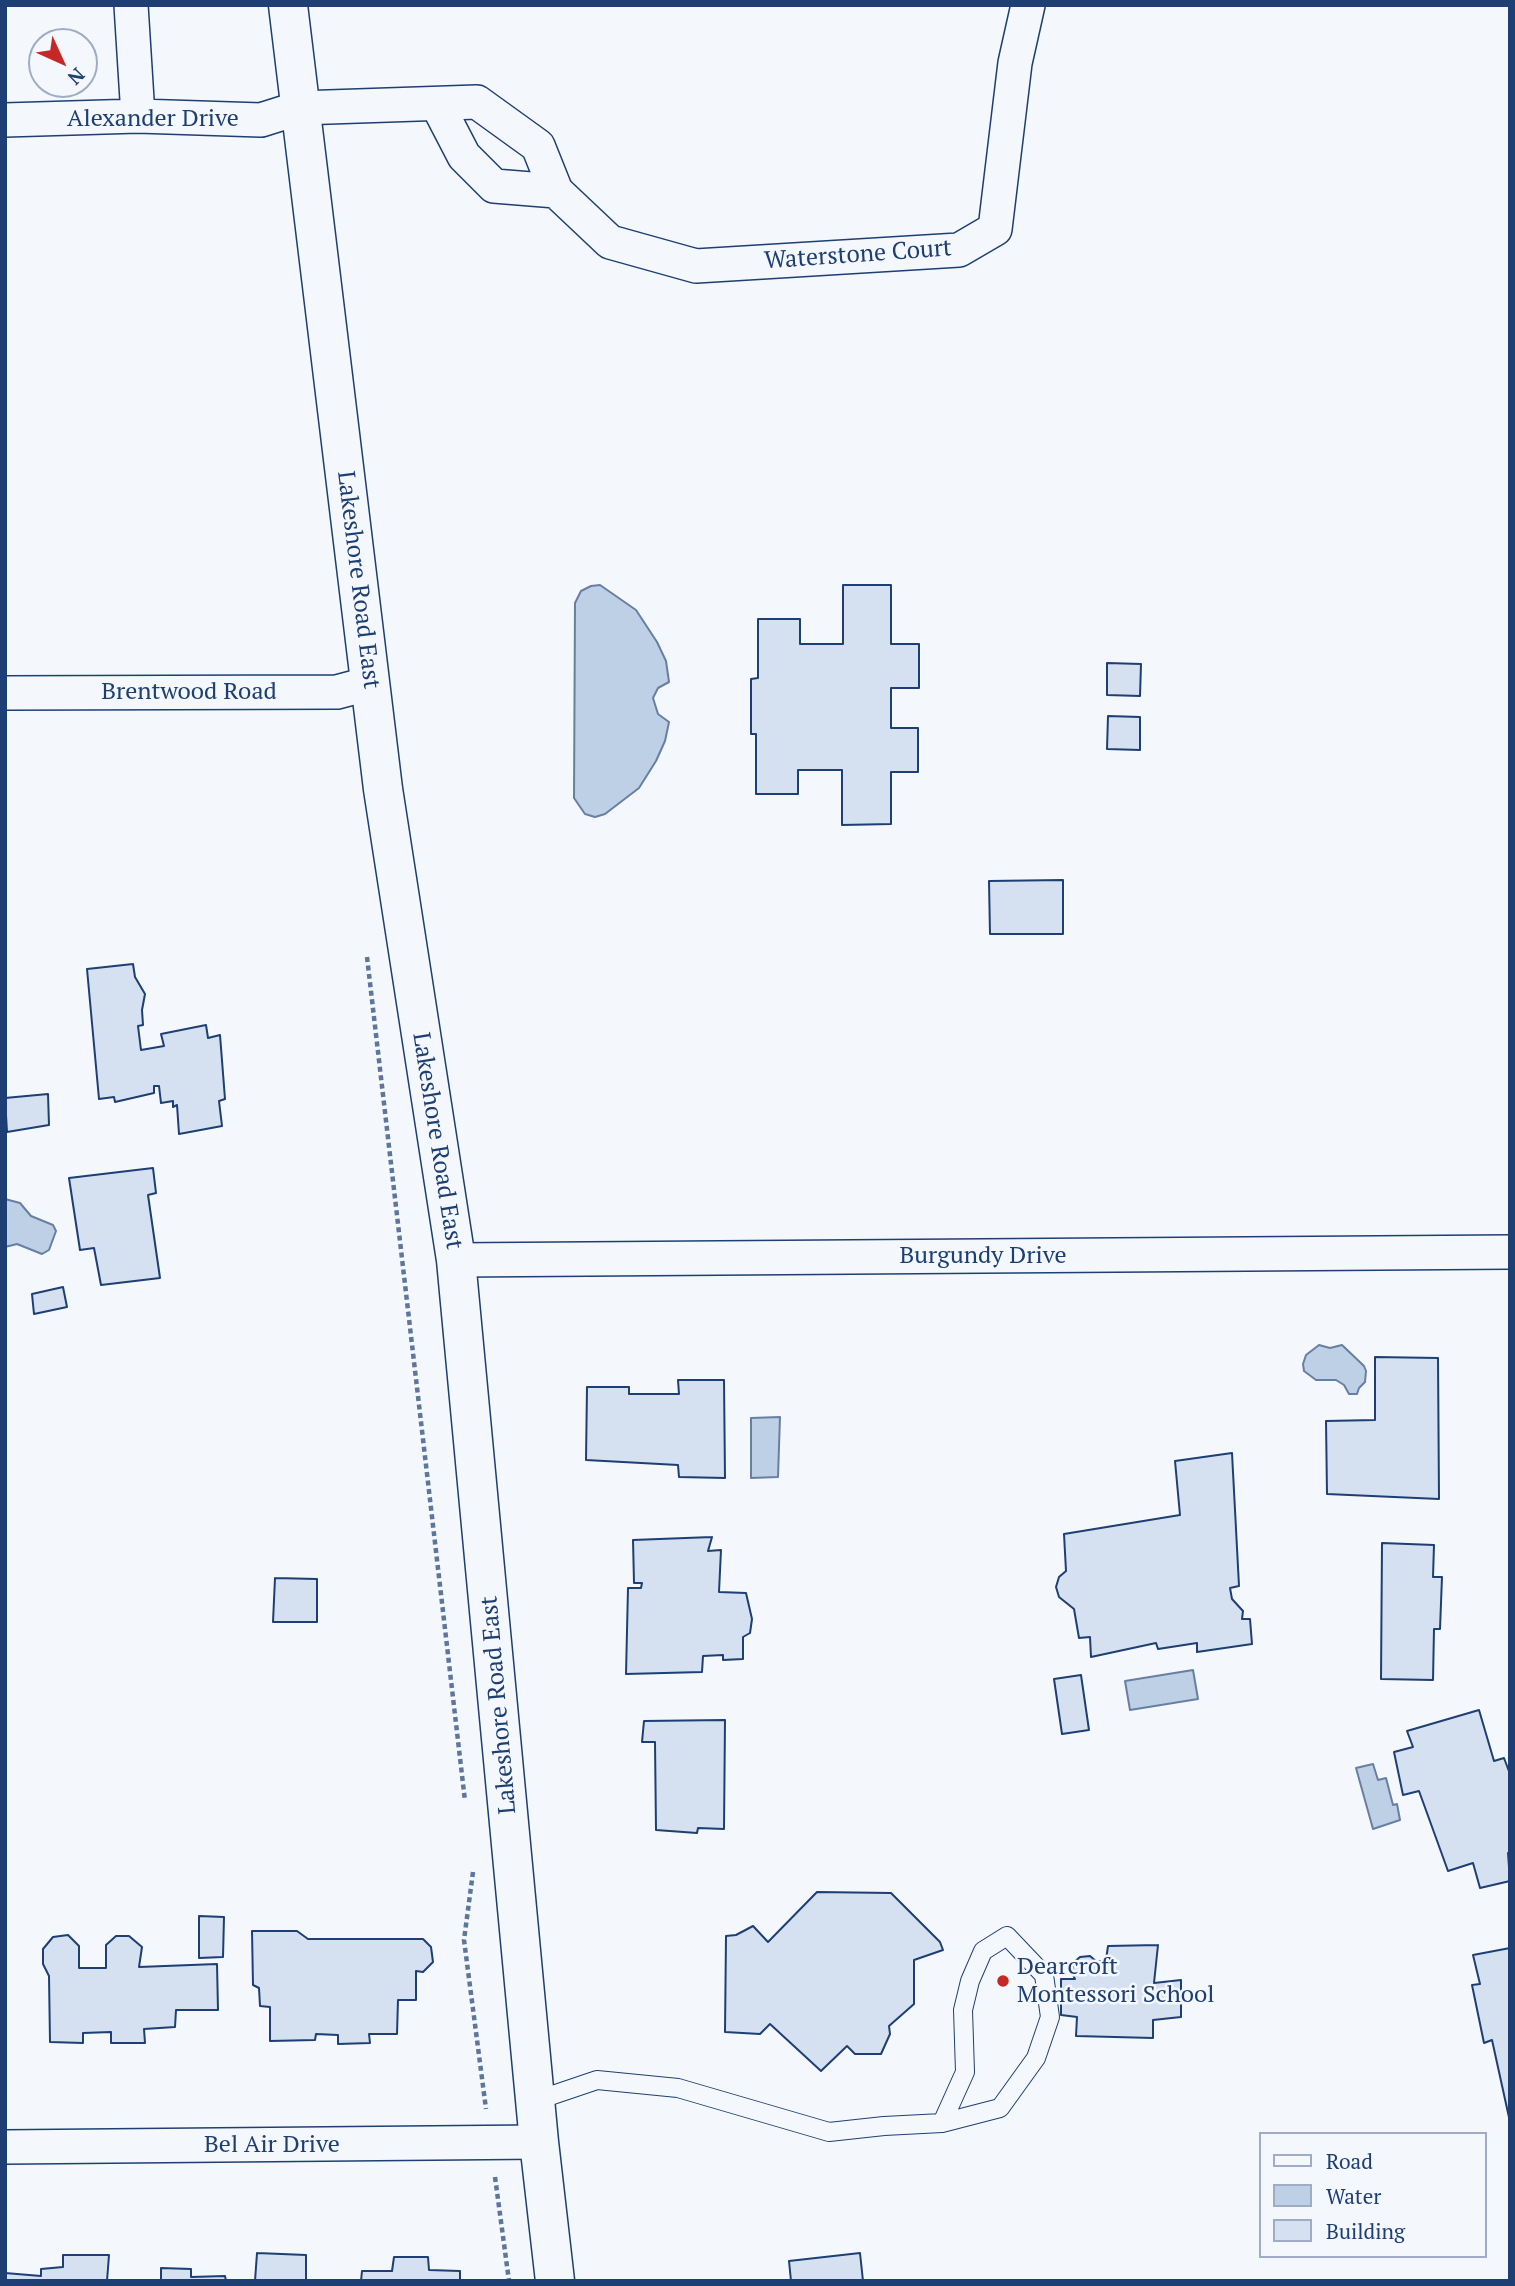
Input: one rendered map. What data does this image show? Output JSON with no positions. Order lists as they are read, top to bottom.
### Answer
{
  "streets": {
    "main road": ["Lakeshore Road East"],
    "street": [
      "Alexander Drive",
      "Waterstone Court",
      "Brentwood Road",
      "Burgundy Drive",
      "Bel Air Drive"
    ]
  },
  "crossings": [
    ["Alexander Drive", "Waterstone Court"],
    ["Alexander Drive", "Lakeshore Road East"],
    ["Waterstone Court", "Lakeshore Road East"],
    ["Lakeshore Road East", "Brentwood Road"],
    ["Lakeshore Road East", "Burgundy Drive"],
    ["Lakeshore Road East", "Bel Air Drive"]
  ],
  "places": ["Dearcroft Montessori School"],
  "legend": ["Road", "Water", "Building"],
  "north": "bottom right"
}
